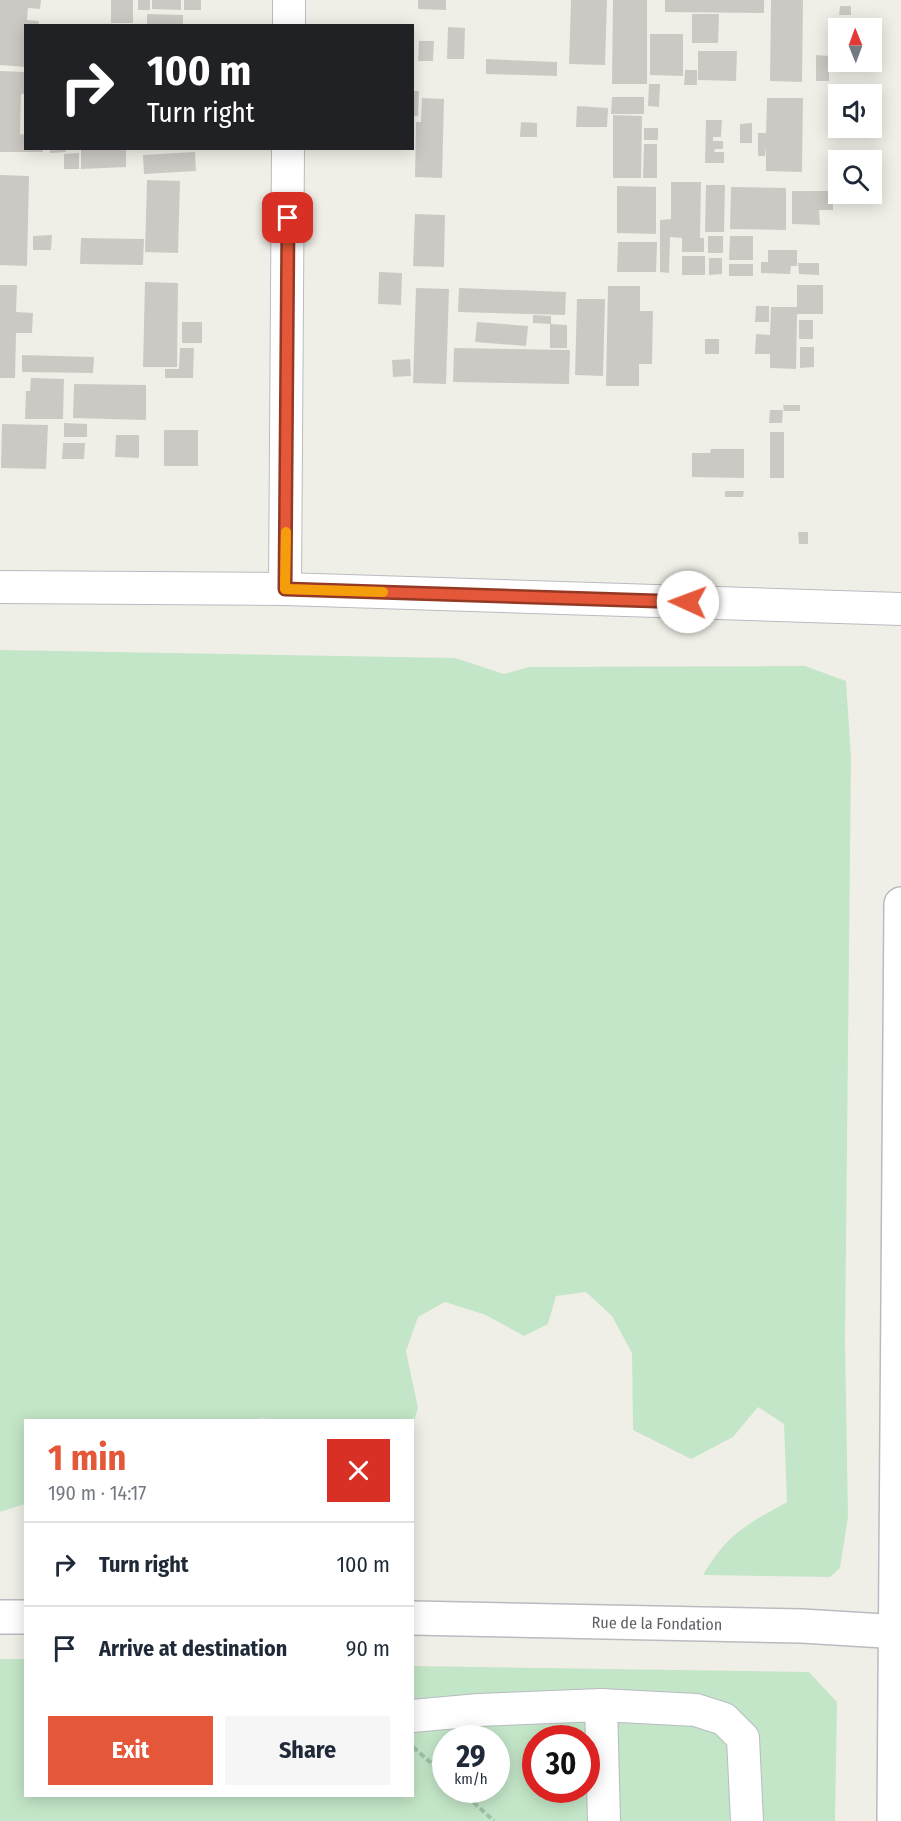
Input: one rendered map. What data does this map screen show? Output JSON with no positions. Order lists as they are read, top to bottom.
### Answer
{
  "streets": {
    "street": ["Rue de la Fondation"]
  },
  "north": "top",
  "page": {
    "turn": ["100 m", "Turn right"],
    "heading": ["1 min", "190 m · 14:17"],
    "list": [
      {
        "name": "Turn right",
        "value": "100 m"
      },
      {
        "name": "Arrive at destination",
        "value": "90 m"
      }
    ],
    "buttons": ["Exit", "Share"],
    "speed": "29 km/h",
    "limit": "30"
  }
}
